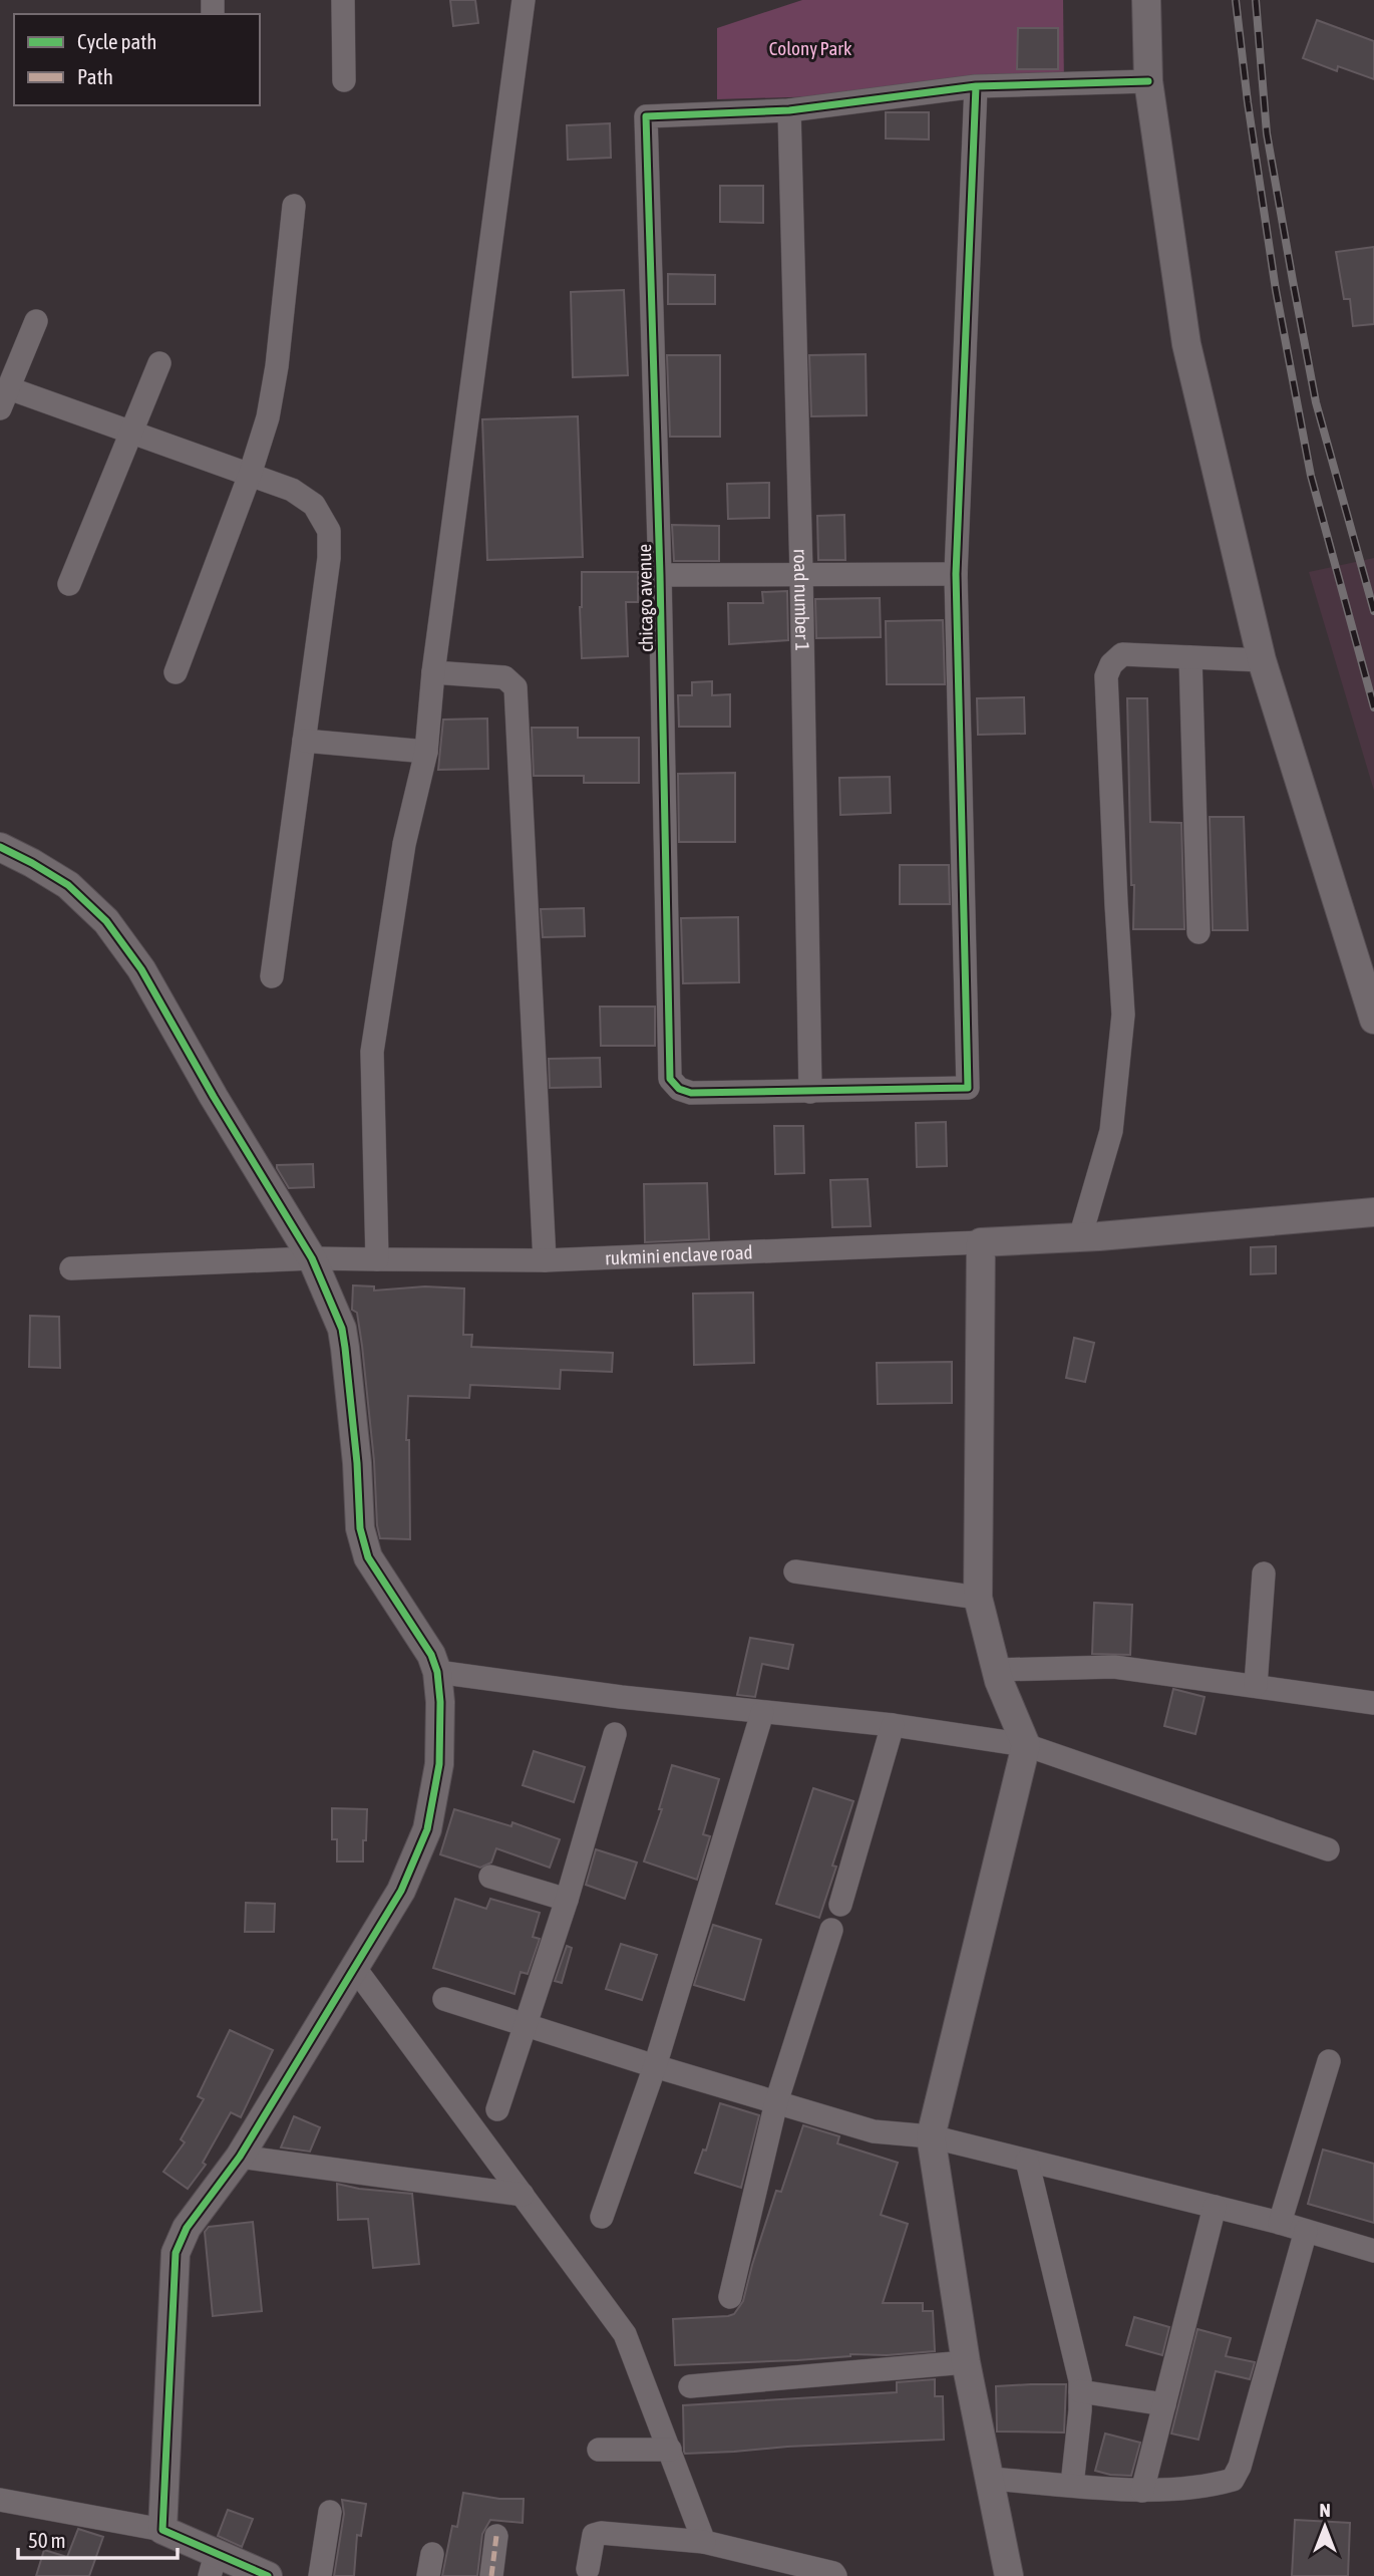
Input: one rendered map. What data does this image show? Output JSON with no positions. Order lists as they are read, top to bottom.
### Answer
{
  "streets": {
    "street": ["chicago avenue", "road number 1", "rukmini enclave road"]
  },
  "crossings": [
    ["chicago avenue", "road number 1"]
  ],
  "parks": ["Colony Park"],
  "legend": ["Cycle path", "Path"],
  "scale_bar": "50 m",
  "north": "top"
}
